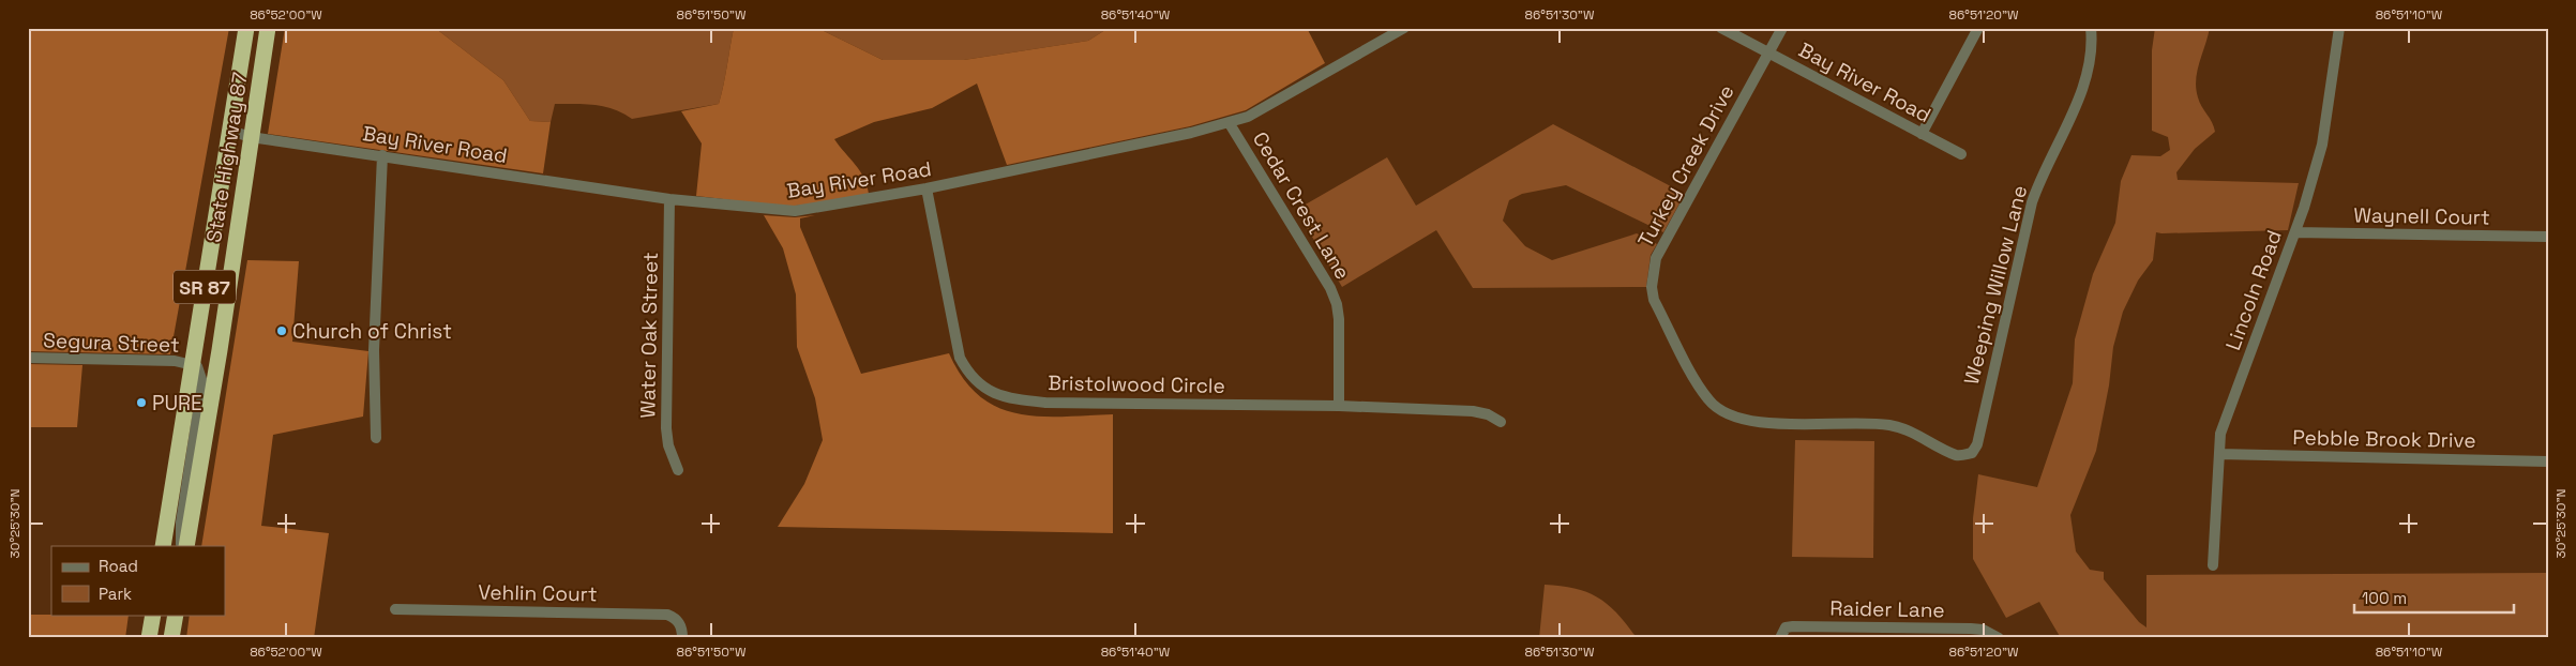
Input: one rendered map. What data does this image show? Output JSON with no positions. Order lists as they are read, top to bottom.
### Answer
{
  "streets": {
    "highway": ["State Highway 87", "SR 87"],
    "street": [
      "Bay River Road",
      "Turkey Creek Drive",
      "Cedar Crest Lane",
      "Waynell Court",
      "Weeping Willow Lane",
      "Lincoln Road",
      "Water Oak Street",
      "Segura Street",
      "Bristolwood Circle",
      "Pebble Brook Drive",
      "Vehlin Court",
      "Raider Lane"
    ]
  },
  "crossings": [
    ["Bay River Road", "State Highway 87"],
    ["Bay River Road", "Turkey Creek Drive"],
    ["Bay River Road", "Cedar Crest Lane"],
    ["Bay River Road", "SR 87"],
    ["Bay River Road", "Water Oak Street"],
    ["Bay River Road", "Bristolwood Circle"],
    ["Turkey Creek Drive", "Weeping Willow Lane"],
    ["Cedar Crest Lane", "Bristolwood Circle"],
    ["Waynell Court", "Lincoln Road"],
    ["SR 87", "Segura Street"],
    ["Lincoln Road", "Pebble Brook Drive"]
  ],
  "places": ["Church of Christ", "PURE"],
  "legend": ["Road", "Park"],
  "scale_bar": "100 m",
  "coordinates": [
    "86°52'00\"W",
    "86°51'50\"W",
    "86°51'40\"W",
    "86°51'30\"W",
    "86°51'20\"W",
    "86°51'10\"W",
    "30°25'30\"N"
  ]
}
